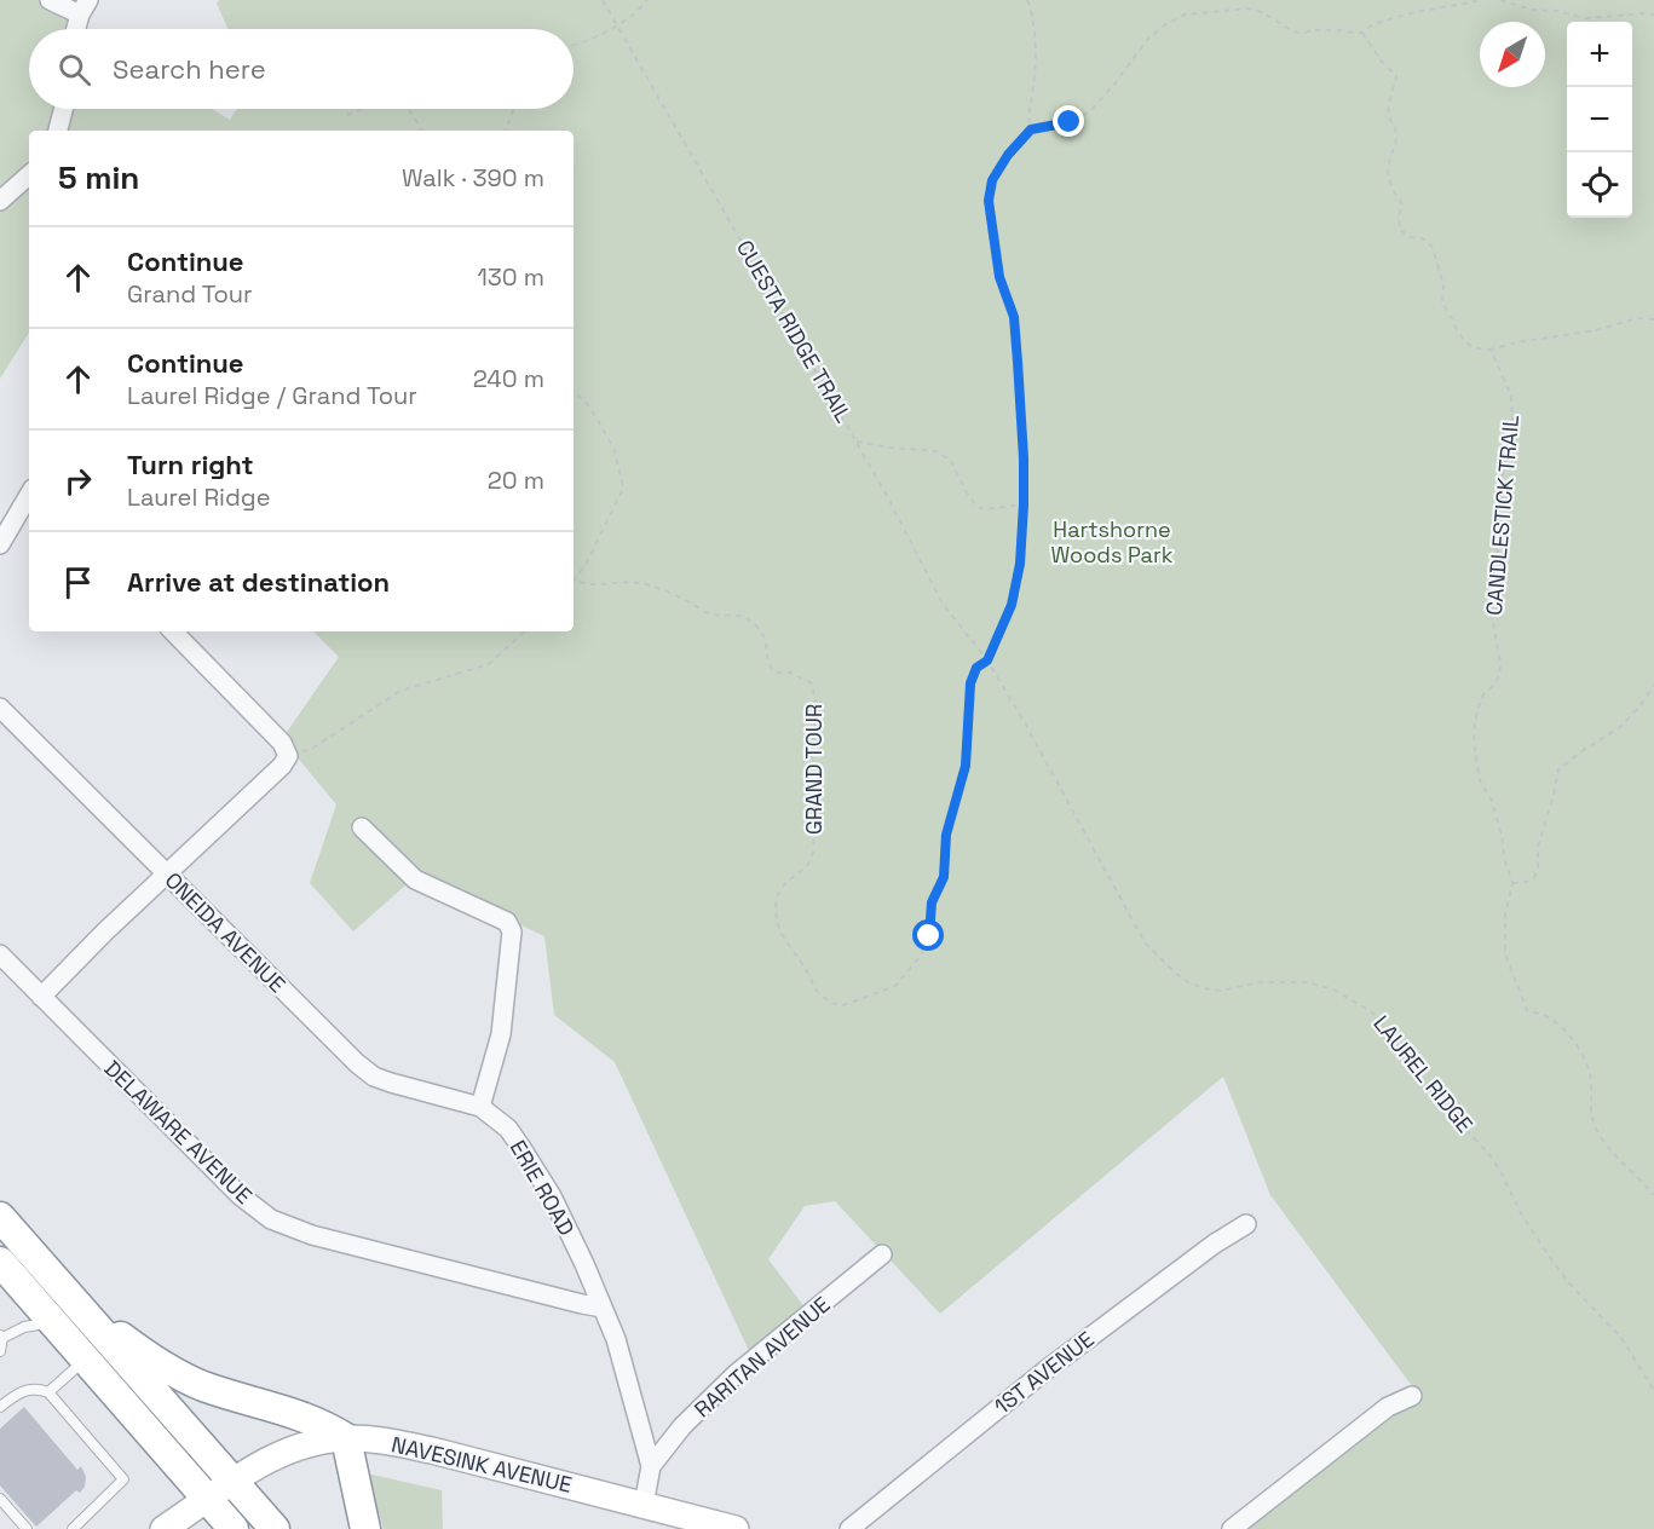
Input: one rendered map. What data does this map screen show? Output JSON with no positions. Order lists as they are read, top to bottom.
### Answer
{
  "streets": {
    "main road": ["NAVESINK AVENUE"],
    "street": [
      "ONEIDA AVENUE",
      "DELAWARE AVENUE",
      "ERIE ROAD",
      "RARITAN AVENUE",
      "1ST AVENUE"
    ],
    "path": [
      "CUESTA RIDGE TRAIL",
      "CANDLESTICK TRAIL",
      "GRAND TOUR",
      "LAUREL RIDGE"
    ]
  },
  "crossings": [
    ["CUESTA RIDGE TRAIL", "GRAND TOUR"],
    ["CUESTA RIDGE TRAIL", "LAUREL RIDGE"],
    ["GRAND TOUR", "LAUREL RIDGE"],
    ["ONEIDA AVENUE", "ERIE ROAD"],
    ["DELAWARE AVENUE", "ERIE ROAD"],
    ["ERIE ROAD", "RARITAN AVENUE"],
    ["ERIE ROAD", "NAVESINK AVENUE"]
  ],
  "parks": ["Hartshorne Woods Park"],
  "north": "bottom left",
  "page": {
    "map_buttons": ["+", "−"],
    "search": "Search here",
    "heading": ["5 min", "Walk · 390 m"],
    "list": [
      ["Continue", "Grand Tour", "130 m"],
      ["Continue", "Laurel Ridge / Grand Tour", "240 m"],
      ["Turn right", "Laurel Ridge", "20 m"],
      "Arrive at destination"
    ]
  }
}
